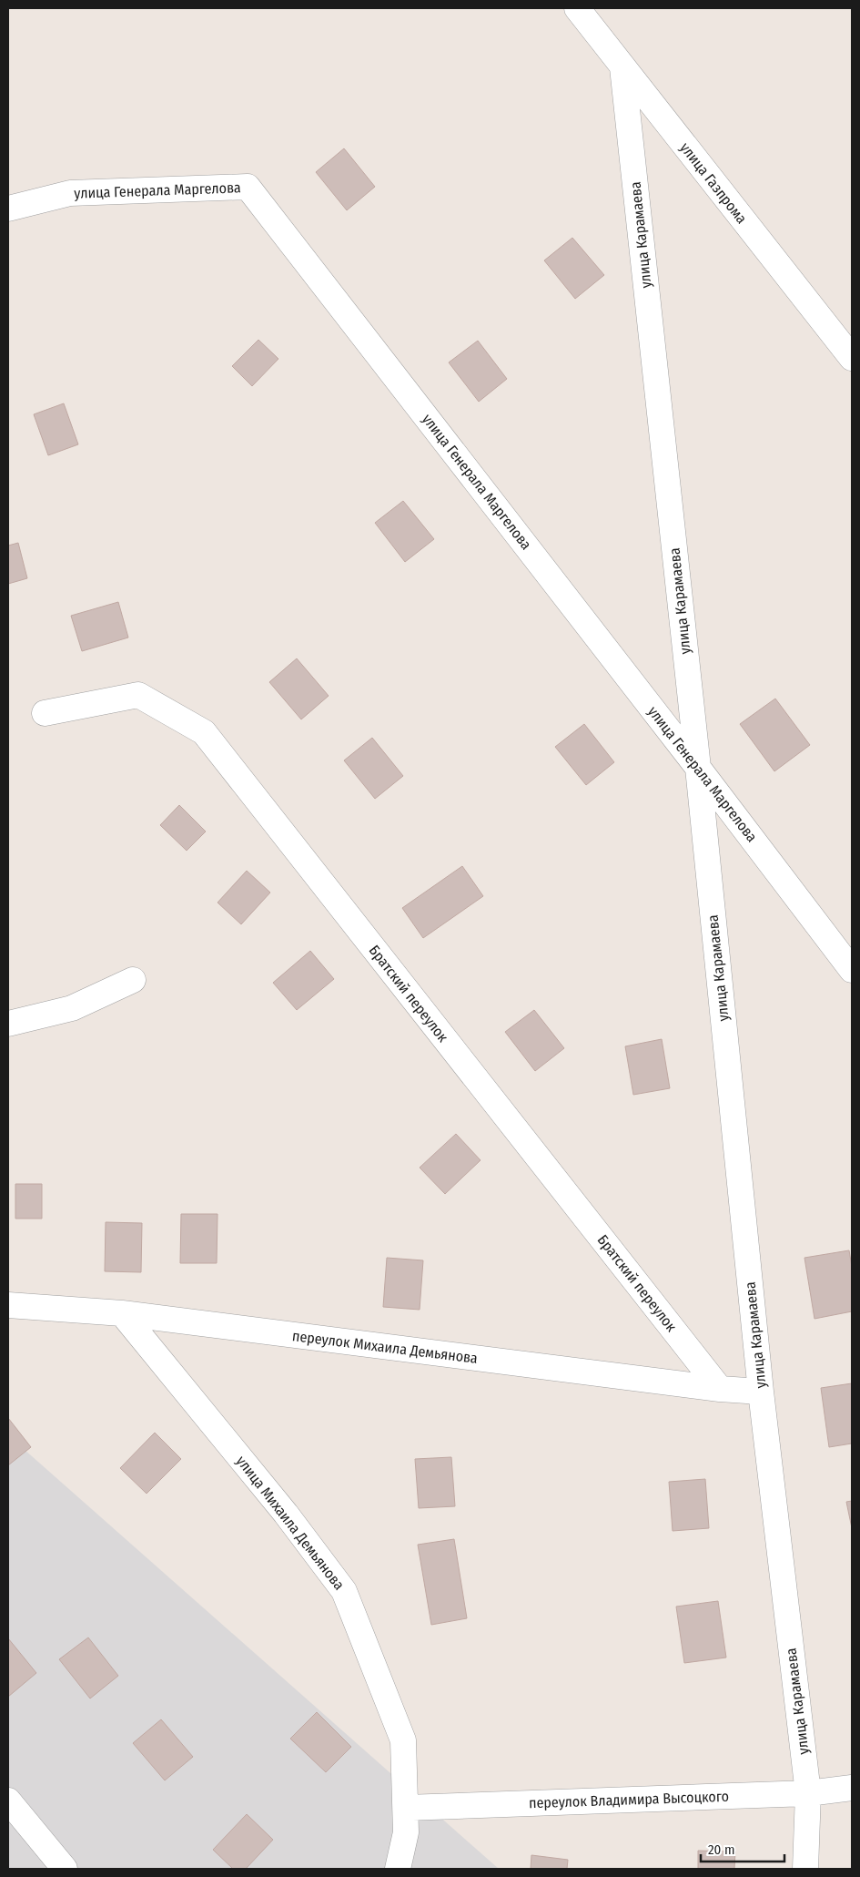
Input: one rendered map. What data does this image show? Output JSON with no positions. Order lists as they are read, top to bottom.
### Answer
{
  "streets": {
    "street": [
      "улица Газпрома",
      "улица Генерала Маргелова",
      "улица Карамаева",
      "Братский переулок",
      "переулок Михаила Демьянова",
      "улица Михаила Демьянова",
      "переулок Владимира Высоцкого"
    ]
  },
  "crossings": [
    ["улица Газпрома", "улица Карамаева"],
    ["улица Генерала Маргелова", "улица Карамаева"],
    ["улица Карамаева", "переулок Михаила Демьянова"],
    ["улица Карамаева", "переулок Владимира Высоцкого"],
    ["Братский переулок", "переулок Михаила Демьянова"],
    ["переулок Михаила Демьянова", "улица Михаила Демьянова"],
    ["улица Михаила Демьянова", "переулок Владимира Высоцкого"]
  ],
  "scale_bar": "20 m"
}
